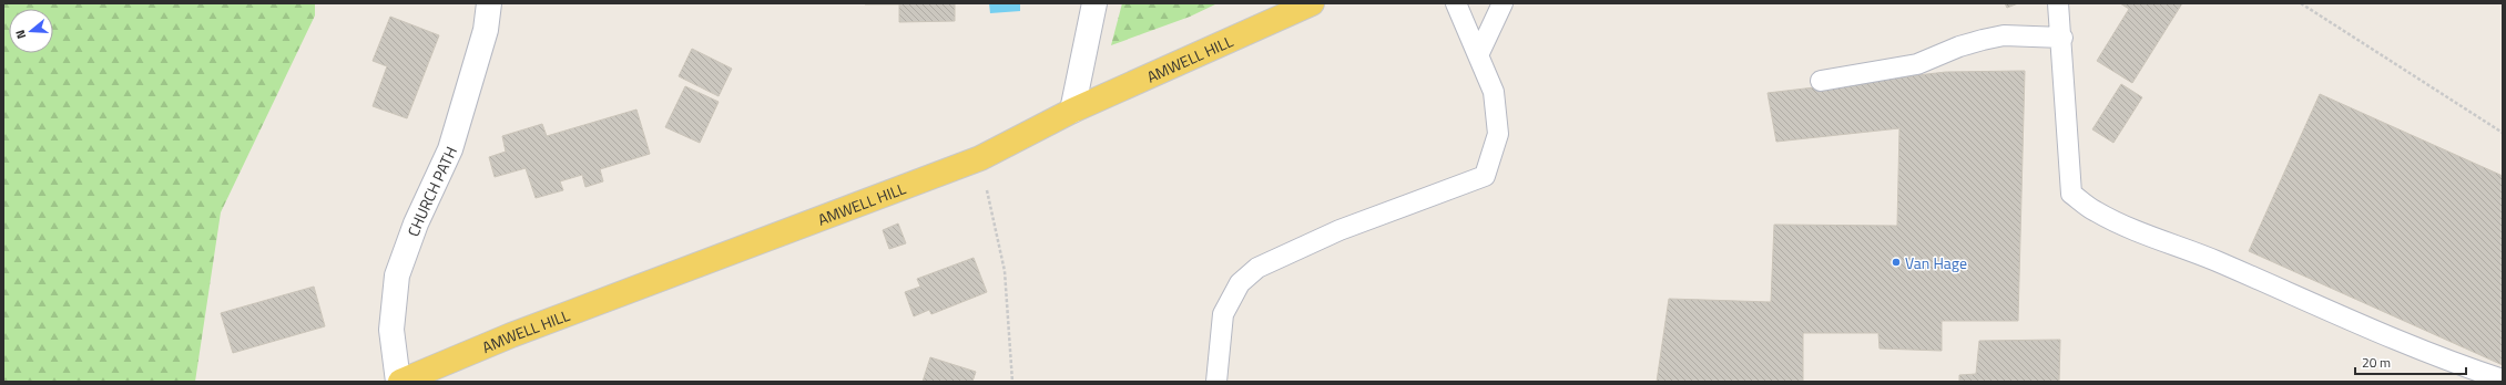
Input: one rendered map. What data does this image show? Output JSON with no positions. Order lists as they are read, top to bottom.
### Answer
{
  "streets": {
    "main road": ["AMWELL HILL"],
    "street": ["CHURCH PATH"]
  },
  "crossings": [
    ["AMWELL HILL", "CHURCH PATH"]
  ],
  "places": ["Van Hage"],
  "scale_bar": "20 m",
  "north": "left"
}
